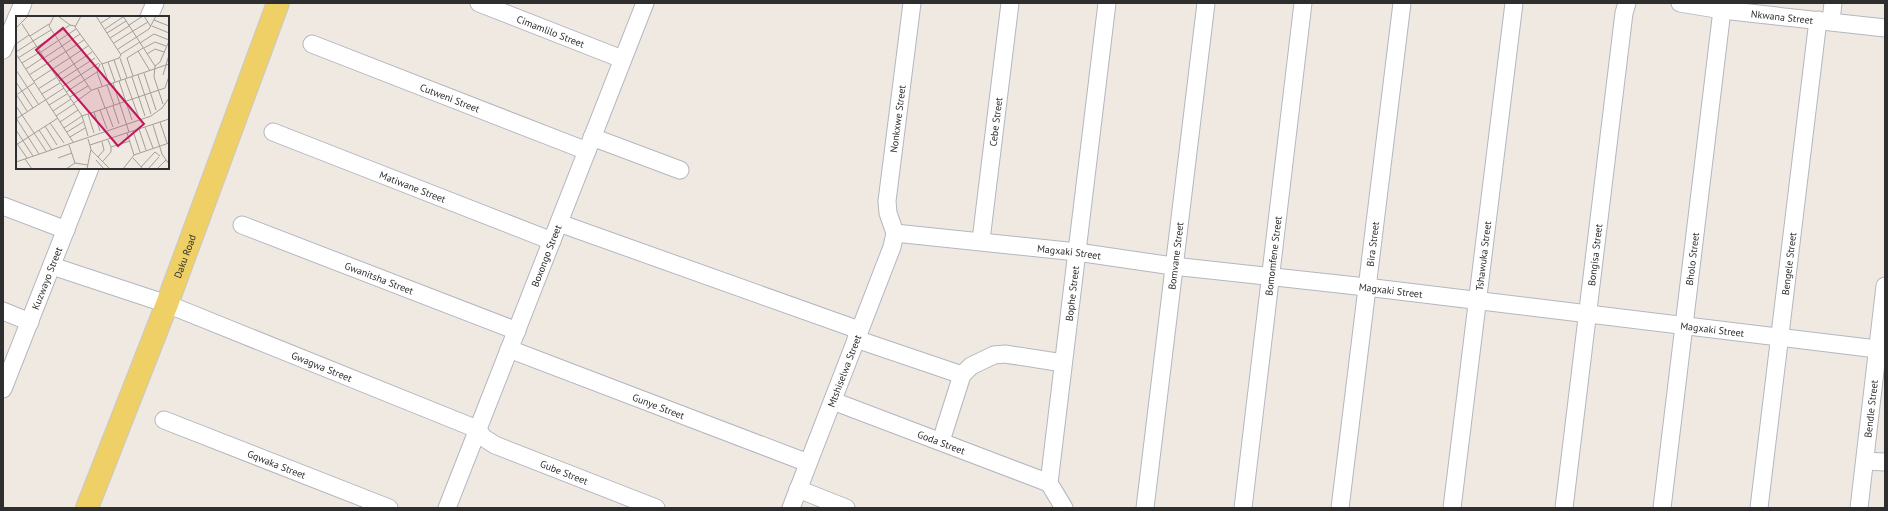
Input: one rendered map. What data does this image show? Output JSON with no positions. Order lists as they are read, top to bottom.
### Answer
{
  "streets": {
    "main road": ["Daku Road"],
    "street": [
      "Nkwana Street",
      "Cimamlilo Street",
      "Cutweni Street",
      "Nonkxwe Street",
      "Cebe Street",
      "Matiwane Street",
      "Bira Street",
      "Magxaki Street",
      "Bomvane Street",
      "Bomomfene Street",
      "Tshawuka Street",
      "Bongisa Street",
      "Boxongo Street",
      "Bholo Street",
      "Bengele Street",
      "Gwanitsha Street",
      "Kuzwayo Street",
      "Bophe Street",
      "Gwagwa Street",
      "Mtshiselwa Street",
      "Gunye Street",
      "Bendle Street",
      "Goda Street",
      "Gqwaka Street",
      "Gube Street"
    ]
  },
  "crossings": [
    ["Nkwana Street", "Bholo Street"],
    ["Nkwana Street", "Bengele Street"],
    ["Cimamlilo Street", "Boxongo Street"],
    ["Cutweni Street", "Boxongo Street"],
    ["Nonkxwe Street", "Magxaki Street"],
    ["Nonkxwe Street", "Mtshiselwa Street"],
    ["Cebe Street", "Magxaki Street"],
    ["Matiwane Street", "Boxongo Street"],
    ["Bira Street", "Magxaki Street"],
    ["Magxaki Street", "Bomvane Street"],
    ["Magxaki Street", "Bomomfene Street"],
    ["Magxaki Street", "Tshawuka Street"],
    ["Magxaki Street", "Bongisa Street"],
    ["Magxaki Street", "Bholo Street"],
    ["Magxaki Street", "Bengele Street"],
    ["Magxaki Street", "Bophe Street"],
    ["Magxaki Street", "Mtshiselwa Street"],
    ["Magxaki Street", "Bendle Street"],
    ["Daku Road", "Gwagwa Street"],
    ["Boxongo Street", "Gwanitsha Street"],
    ["Boxongo Street", "Gwagwa Street"],
    ["Boxongo Street", "Gunye Street"],
    ["Boxongo Street", "Gube Street"],
    ["Kuzwayo Street", "Gwagwa Street"],
    ["Bophe Street", "Goda Street"],
    ["Gwagwa Street", "Gube Street"],
    ["Mtshiselwa Street", "Gunye Street"],
    ["Mtshiselwa Street", "Goda Street"]
  ]
}
